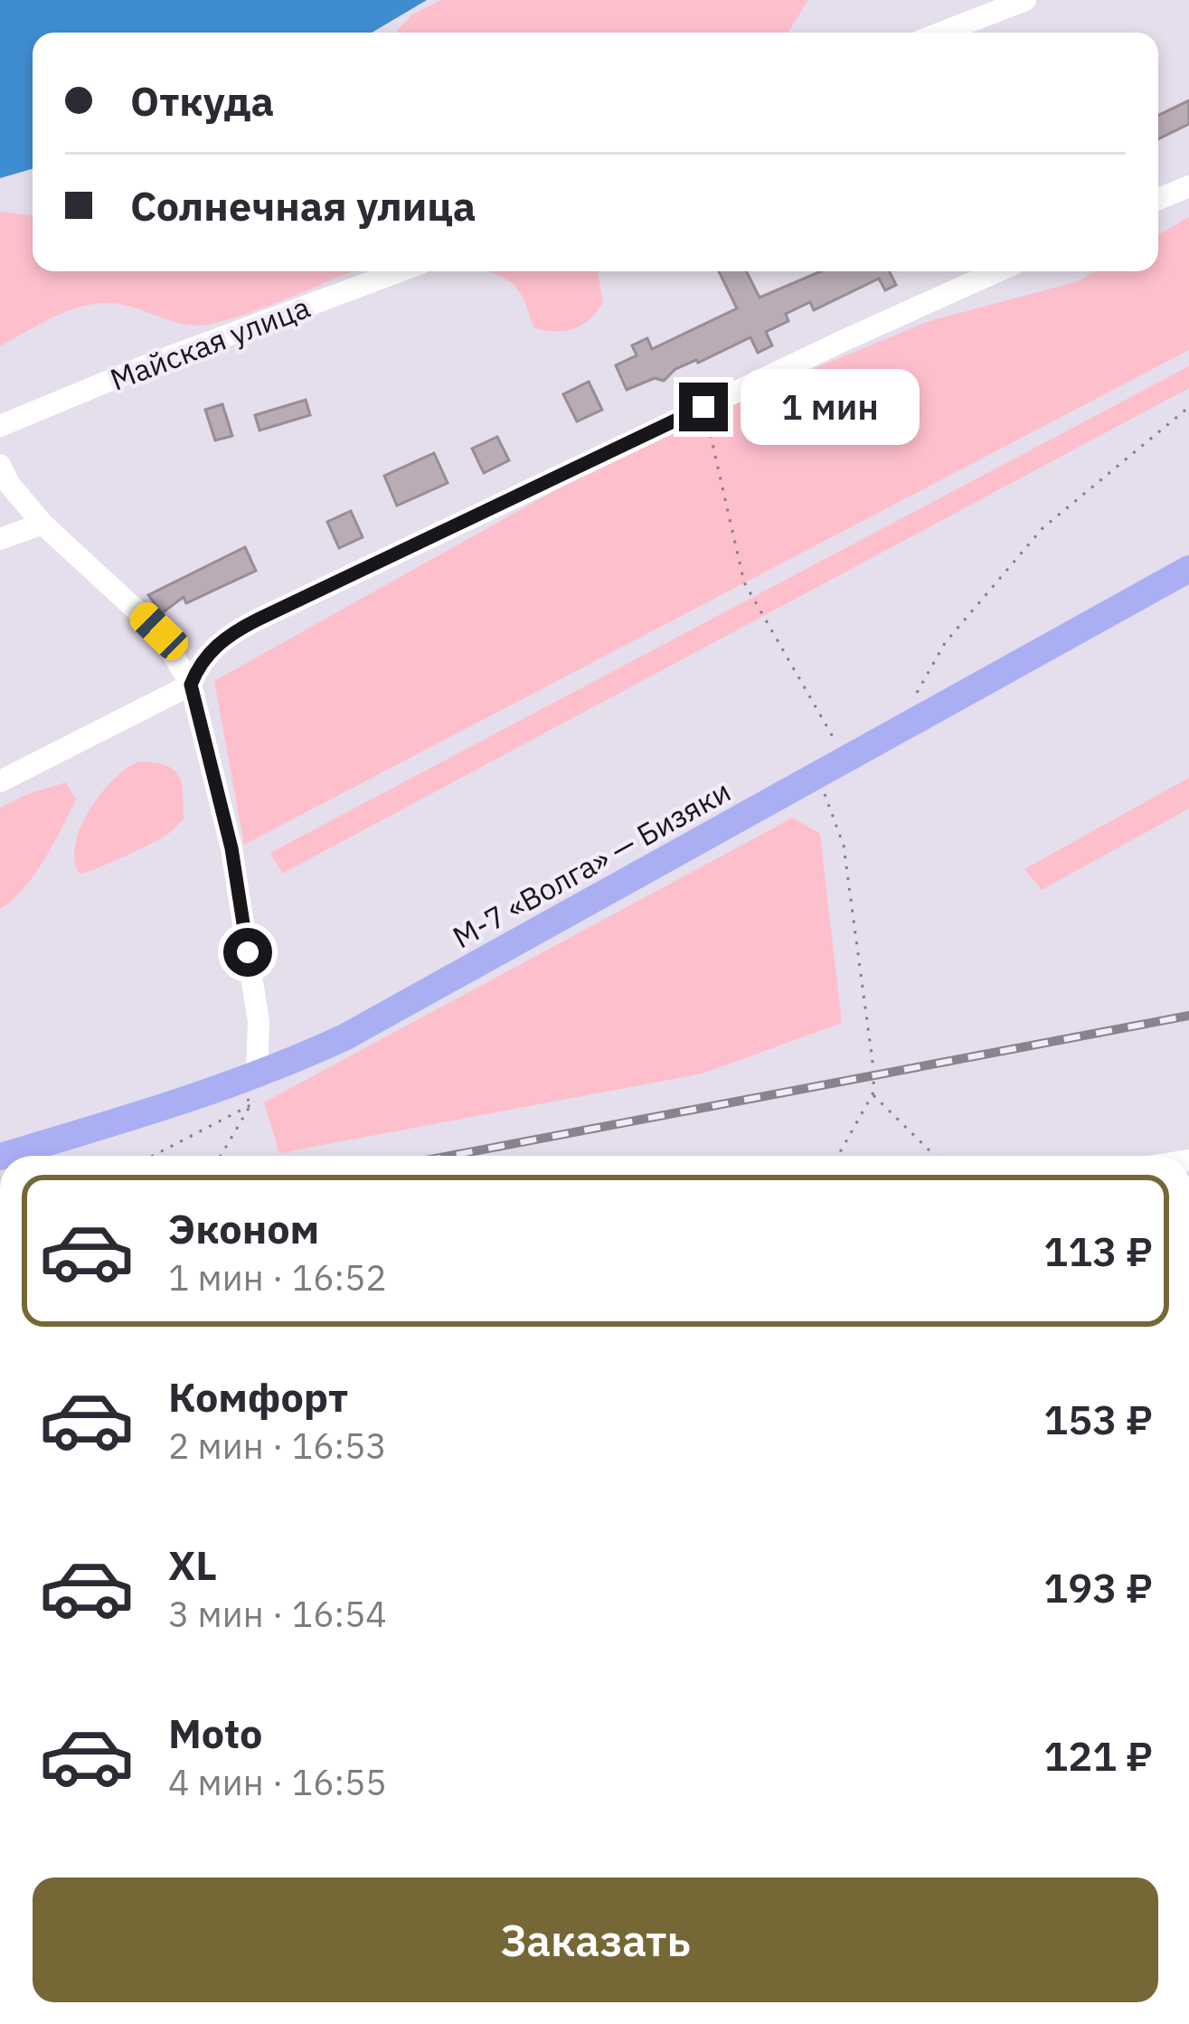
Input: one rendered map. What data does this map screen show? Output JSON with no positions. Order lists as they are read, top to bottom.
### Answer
{
  "streets": {
    "main road": ["М-7 «Волга» — Бизяки"],
    "street": ["Майская улица"]
  },
  "page": {
    "banner": ["Откуда", "Солнечная улица"],
    "bubble": "1 мин",
    "list": [
      {
        "name": "Эконом",
        "note": "1 мин · 16:52",
        "value": "113 ₽"
      },
      {
        "name": "Комфорт",
        "note": "2 мин · 16:53",
        "value": "153 ₽"
      },
      {
        "name": "XL",
        "note": "3 мин · 16:54",
        "value": "193 ₽"
      },
      {
        "name": "Moto",
        "note": "4 мин · 16:55",
        "value": "121 ₽"
      }
    ],
    "buttons": "Заказать"
  }
}
